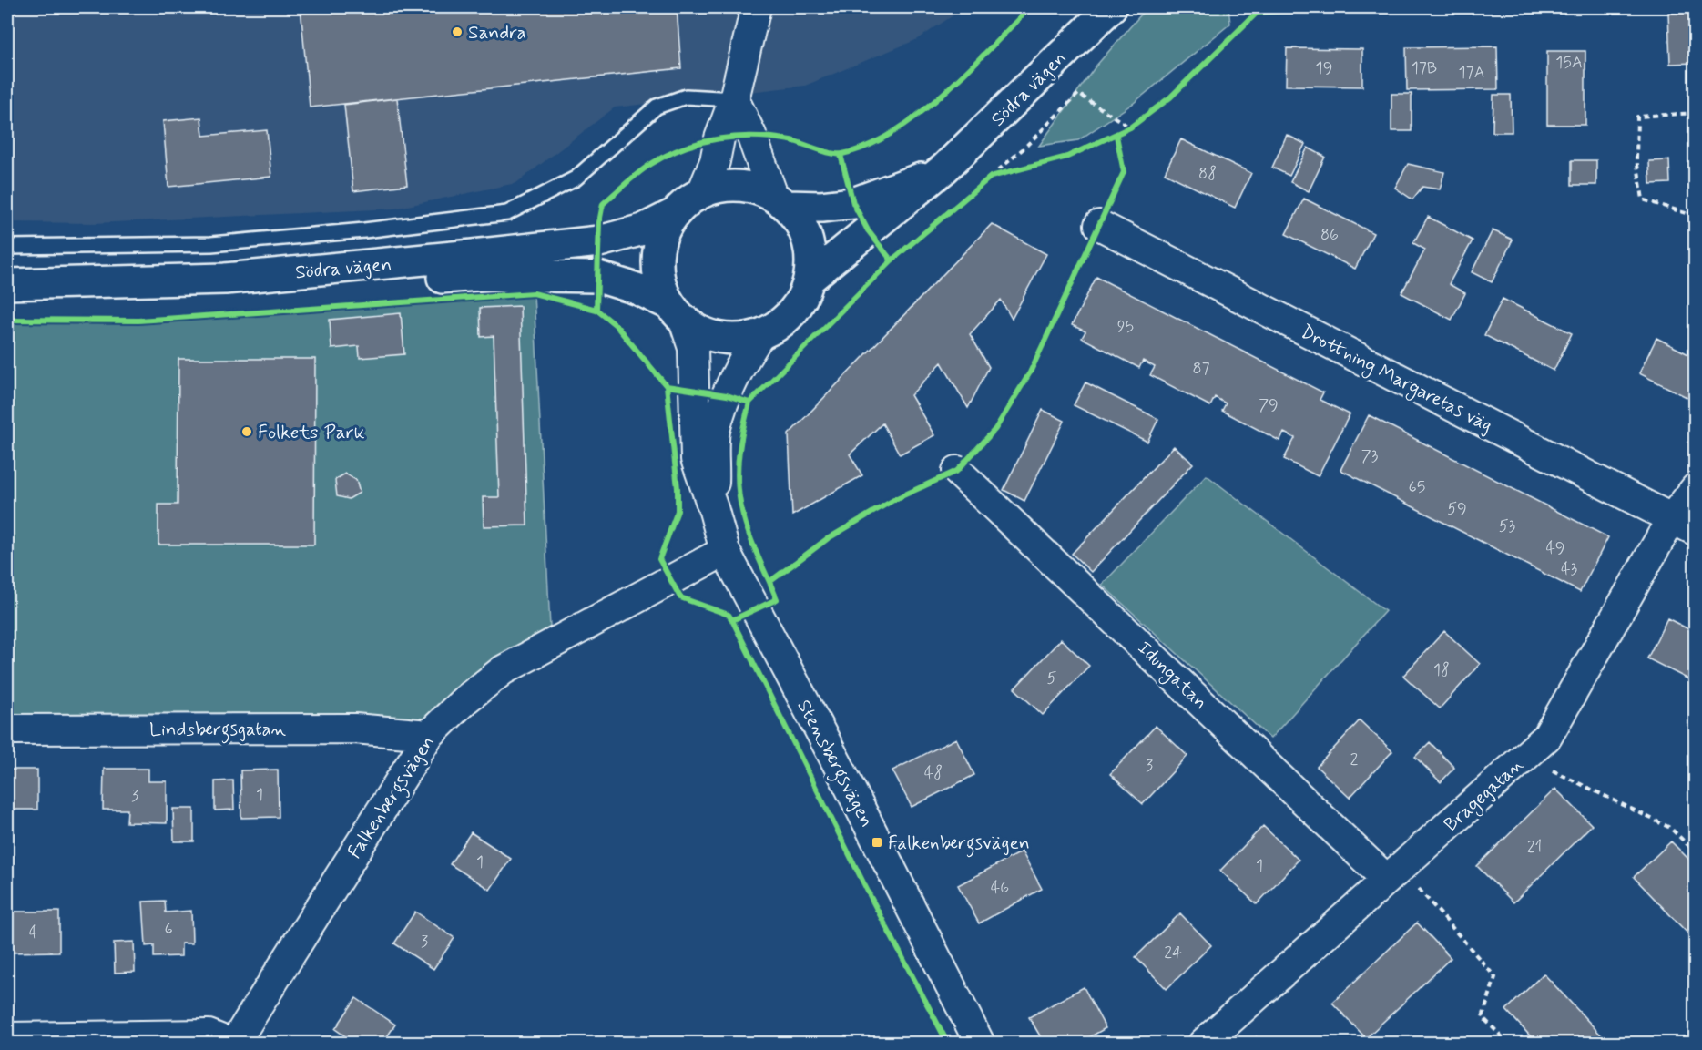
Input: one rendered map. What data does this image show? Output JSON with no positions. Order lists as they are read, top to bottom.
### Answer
{
  "streets": {
    "main road": ["Södra vägen"],
    "street": [
      "Drottning Margaretas väg",
      "Idungatan",
      "Lindsbergsgatan",
      "Stensbergsvägen",
      "Bragegatan",
      "Falkenbergsvägen"
    ]
  },
  "crossings": [
    ["Södra vägen", "Stensbergsvägen"],
    ["Drottning Margaretas väg", "Bragegatan"],
    ["Idungatan", "Bragegatan"],
    ["Lindsbergsgatan", "Falkenbergsvägen"],
    ["Stensbergsvägen", "Falkenbergsvägen"]
  ],
  "places": {
    "other": ["Sandra", "Folkets Park"],
    "transit": ["Falkenbergsvägen"]
  },
  "house_numbers": [
    "15A",
    "19",
    "17B",
    "17A",
    "88",
    "86",
    "95",
    "87",
    "79",
    "73",
    "65",
    "59",
    "53",
    "49",
    "43",
    "18",
    "5",
    "2",
    "3",
    "48",
    "1",
    "3",
    "21",
    "1",
    "1",
    "46",
    "6",
    "4",
    "3",
    "24"
  ]
}
